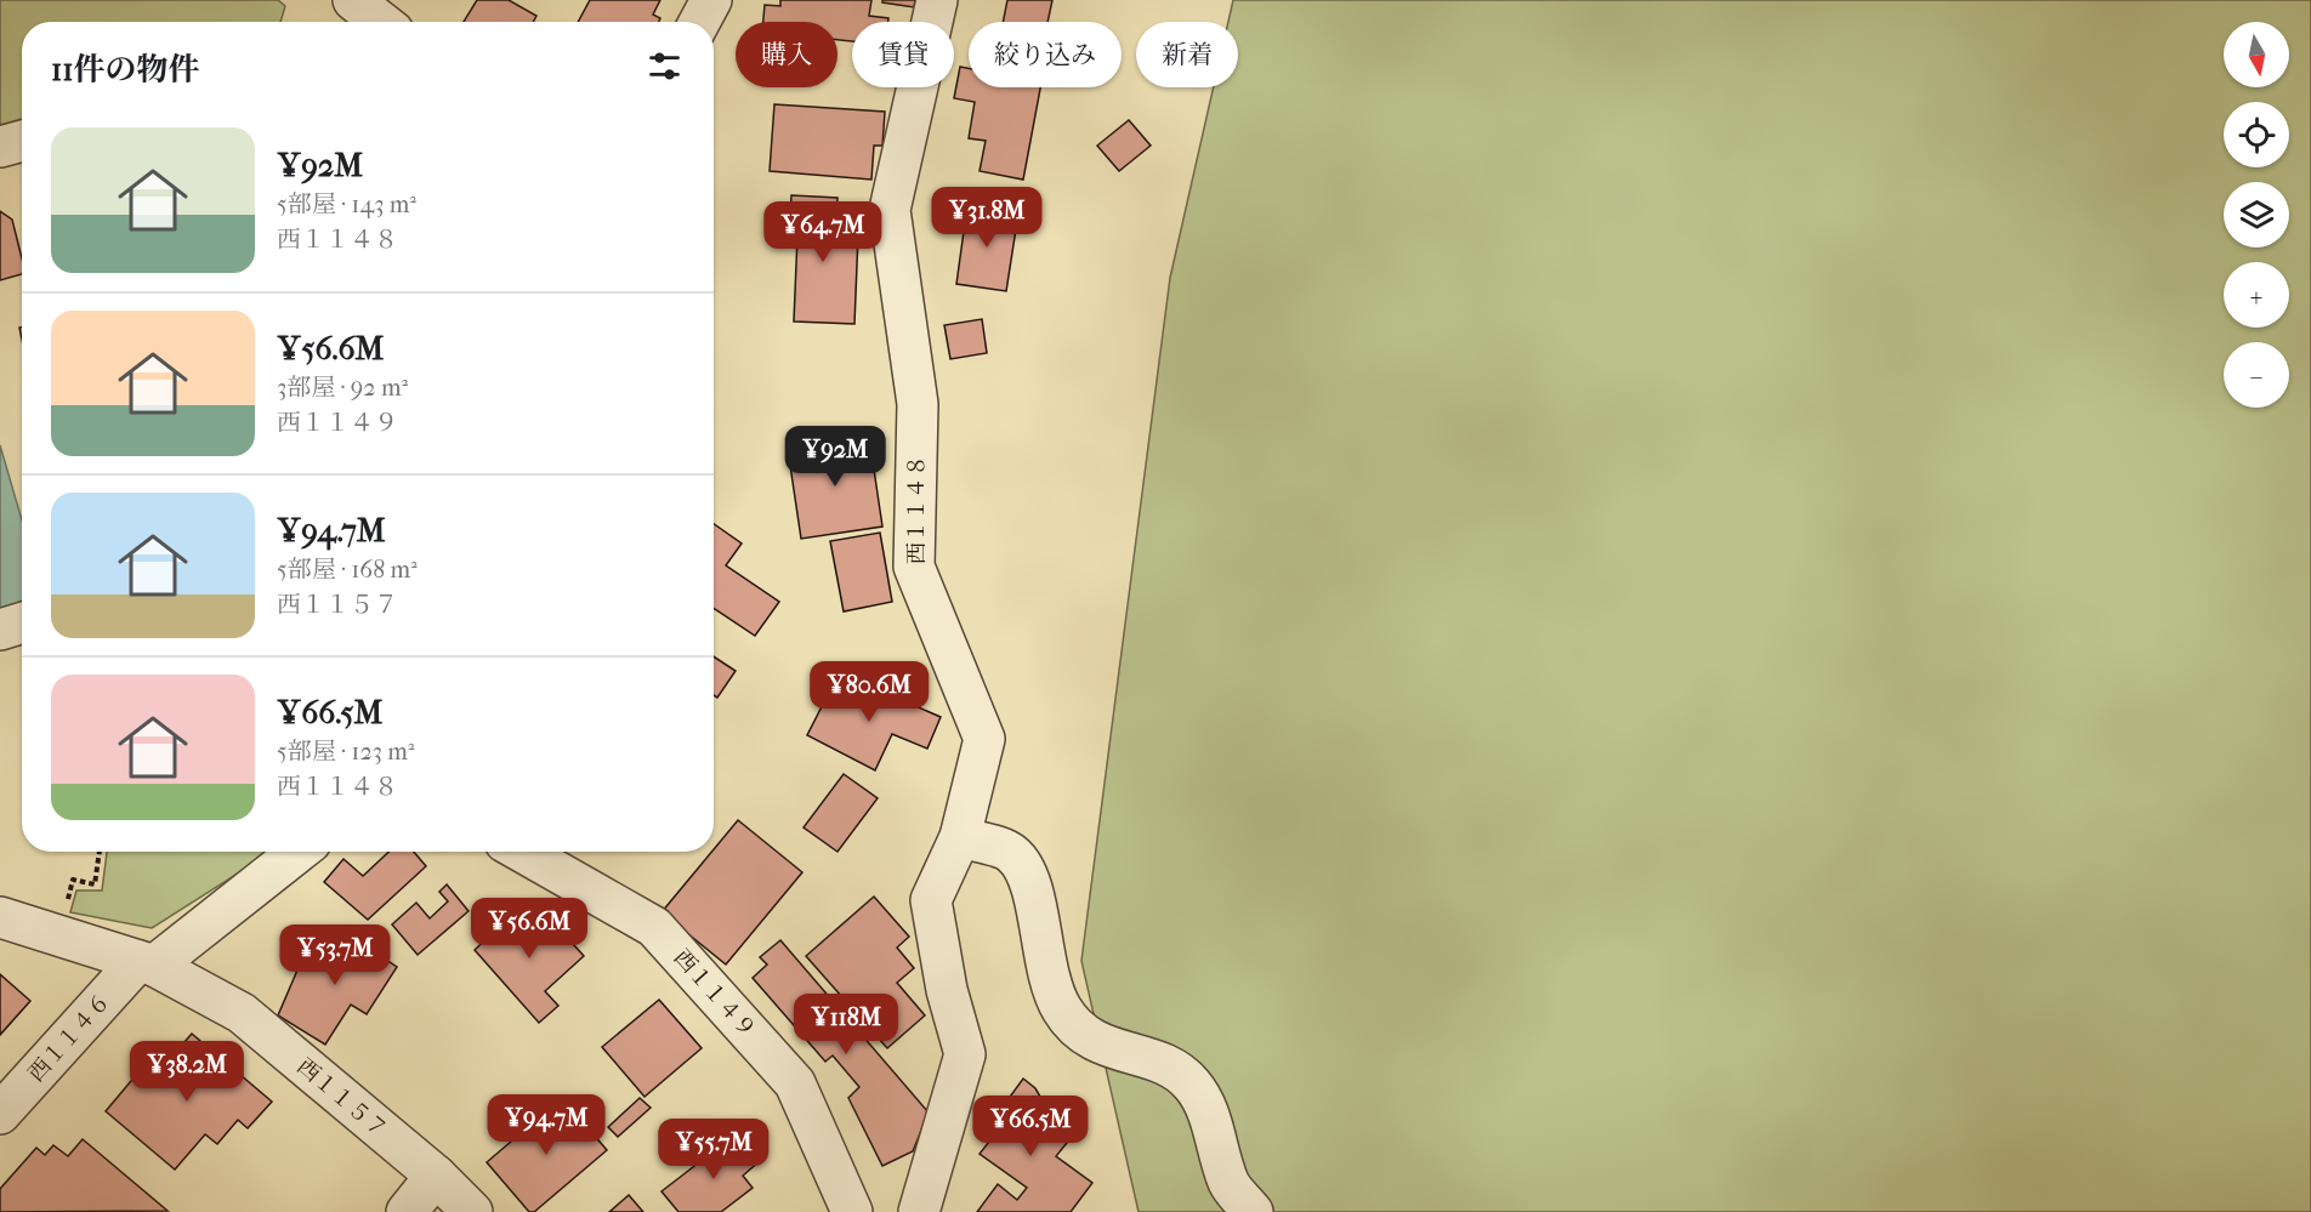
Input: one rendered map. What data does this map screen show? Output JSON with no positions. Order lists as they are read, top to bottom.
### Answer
{
  "streets": {
    "street": [
      "西１１４８",
      "西１１４９",
      "西１１４６",
      "西１１５７"
    ]
  },
  "crossings": [
    ["西１１４６", "西１１５７"]
  ],
  "north": "bottom",
  "page": {
    "map_buttons": ["+", "−"],
    "chip": [
      "購入",
      "賃貸",
      "絞り込み",
      "新着"
    ],
    "heading": "11件の物件",
    "list": [
      {
        "name": "¥92M",
        "note": "5部屋 · 143 m² · 西１１４８"
      },
      {
        "name": "¥56.6M",
        "note": "3部屋 · 92 m² · 西１１４９"
      },
      {
        "name": "¥94.7M",
        "note": "5部屋 · 168 m² · 西１１５７"
      },
      {
        "name": "¥66.5M",
        "note": "5部屋 · 123 m² · 西１１４８"
      }
    ],
    "price": [
      "¥31.8M",
      "¥64.7M",
      "¥92M",
      "¥80.6M",
      "¥56.6M",
      "¥53.7M",
      "¥118M",
      "¥38.2M",
      "¥94.7M",
      "¥66.5M",
      "¥55.7M"
    ]
  }
}
